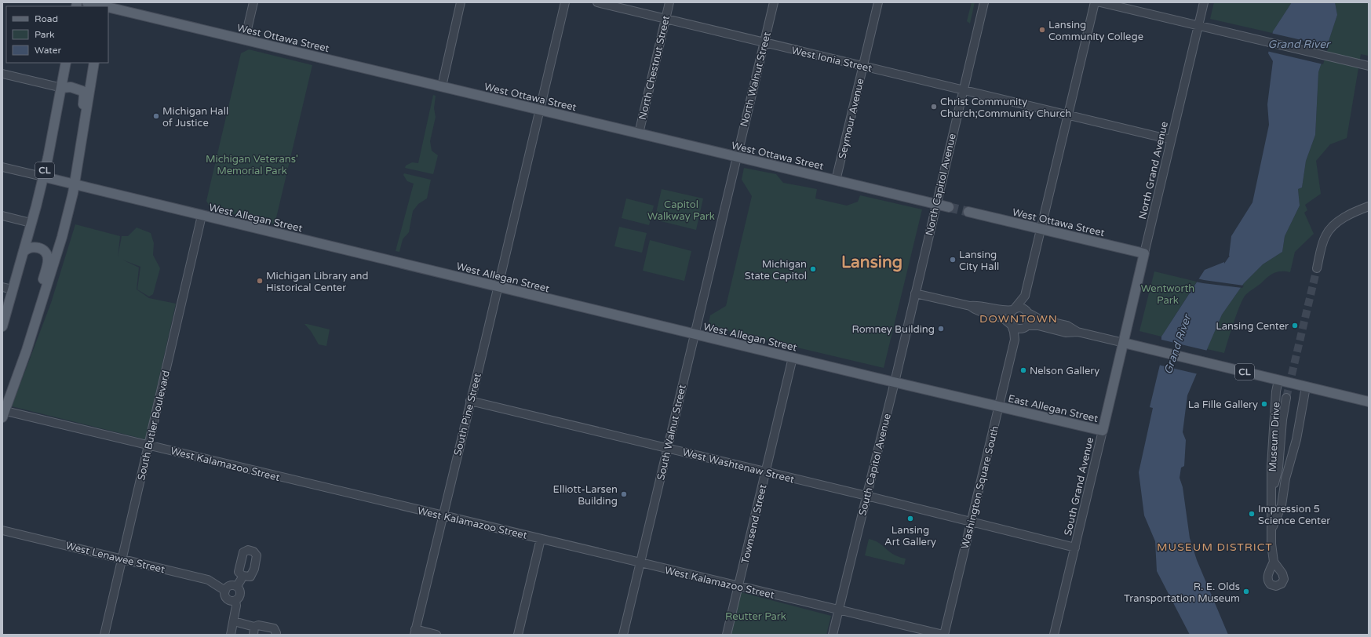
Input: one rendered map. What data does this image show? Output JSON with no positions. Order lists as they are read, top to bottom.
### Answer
{
  "streets": {
    "main road": [
      "West Ottawa Street",
      "CL",
      "North Grand Avenue",
      "West Allegan Street",
      "East Allegan Street",
      "South Grand Avenue"
    ],
    "street": [
      "West Ionia Street",
      "North Chestnut Street",
      "North Walnut Street",
      "Seymour Avenue",
      "North Capitol Avenue",
      "South Pine Street",
      "South Butler Boulevard",
      "South Walnut Street",
      "Museum Drive",
      "West Kalamazoo Street",
      "South Capitol Avenue",
      "West Washtenaw Street",
      "Washington Square South",
      "Townsend Street",
      "West Lenawee Street"
    ]
  },
  "crossings": [
    ["West Ottawa Street", "North Chestnut Street"],
    ["West Ottawa Street", "North Walnut Street"],
    ["West Ottawa Street", "Seymour Avenue"],
    ["West Ottawa Street", "North Grand Avenue"],
    ["West Ottawa Street", "North Capitol Avenue"],
    ["West Ottawa Street", "South Pine Street"],
    ["West Ionia Street", "North Chestnut Street"],
    ["West Ionia Street", "North Walnut Street"],
    ["West Ionia Street", "Seymour Avenue"],
    ["West Ionia Street", "North Grand Avenue"],
    ["West Ionia Street", "North Capitol Avenue"],
    ["North Walnut Street", "South Walnut Street"],
    ["CL", "North Grand Avenue"],
    ["CL", "West Allegan Street"],
    ["CL", "Museum Drive"],
    ["CL", "South Grand Avenue"],
    ["North Grand Avenue", "South Grand Avenue"],
    ["North Capitol Avenue", "South Capitol Avenue"],
    ["West Allegan Street", "East Allegan Street"],
    ["West Allegan Street", "South Pine Street"],
    ["West Allegan Street", "South Butler Boulevard"],
    ["West Allegan Street", "South Walnut Street"],
    ["West Allegan Street", "South Capitol Avenue"],
    ["West Allegan Street", "Washington Square South"],
    ["West Allegan Street", "Townsend Street"],
    ["East Allegan Street", "South Grand Avenue"],
    ["East Allegan Street", "Washington Square South"],
    ["South Pine Street", "West Kalamazoo Street"],
    ["South Pine Street", "West Washtenaw Street"],
    ["South Butler Boulevard", "West Kalamazoo Street"],
    ["South Butler Boulevard", "West Lenawee Street"],
    ["South Walnut Street", "West Kalamazoo Street"],
    ["South Walnut Street", "West Washtenaw Street"],
    ["West Kalamazoo Street", "South Capitol Avenue"],
    ["West Kalamazoo Street", "Washington Square South"],
    ["West Kalamazoo Street", "Townsend Street"],
    ["South Capitol Avenue", "West Washtenaw Street"],
    ["West Washtenaw Street", "South Grand Avenue"],
    ["West Washtenaw Street", "Washington Square South"],
    ["West Washtenaw Street", "Townsend Street"]
  ],
  "districts": ["Lansing", "DOWNTOWN", "MUSEUM DISTRICT"],
  "water": ["Grand River"],
  "parks": [
    "Michigan Veterans' Memorial Park",
    "Capitol Walkway Park",
    "Wentworth Park",
    "Reutter Park"
  ],
  "places": [
    "Lansing Community College",
    "Christ Community Church;Community Church",
    "Michigan Hall of Justice",
    "Lansing City Hall",
    "Michigan State Capitol",
    "Michigan Library and Historical Center",
    "Lansing Center",
    "Romney Building",
    "Nelson Gallery",
    "La Fille Gallery",
    "Elliott-Larsen Building",
    "Impression 5 Science Center",
    "Lansing Art Gallery",
    "R. E. Olds Transportation Museum"
  ],
  "legend": ["Road", "Park", "Water"]
}
